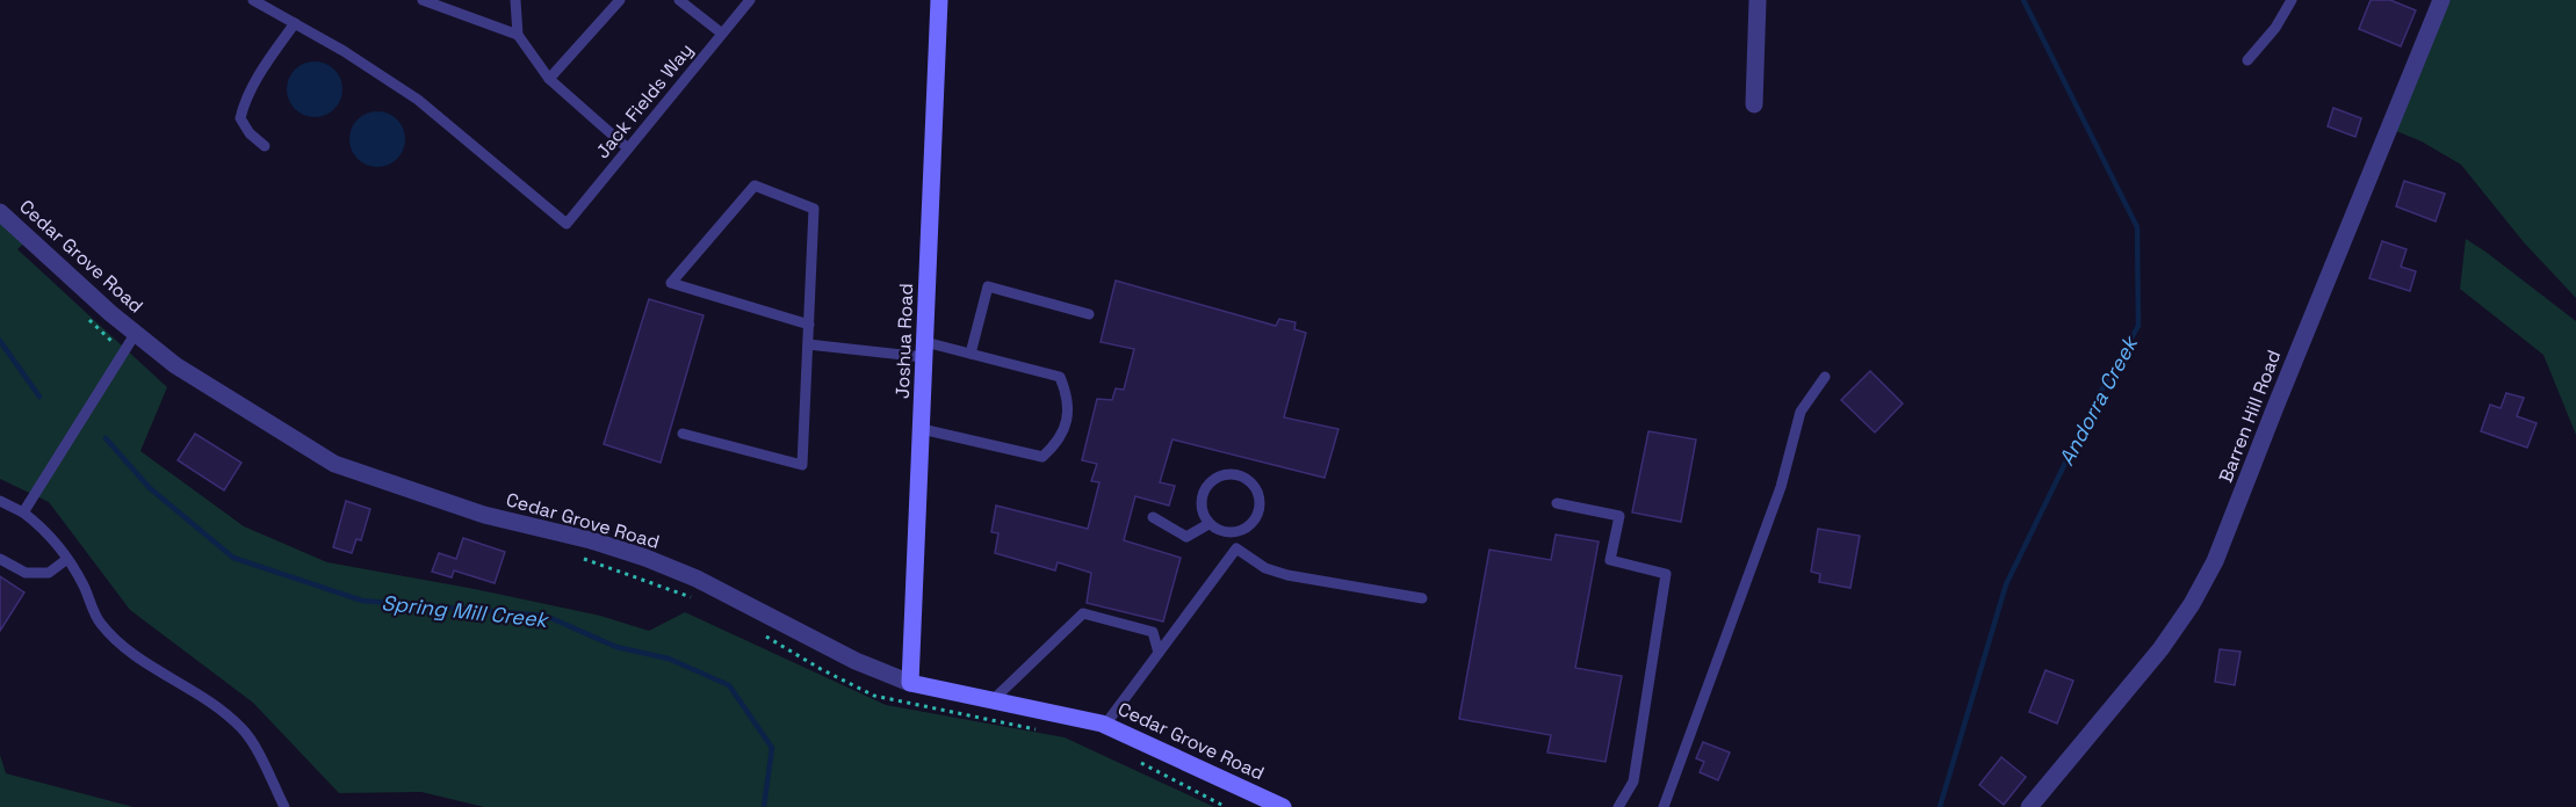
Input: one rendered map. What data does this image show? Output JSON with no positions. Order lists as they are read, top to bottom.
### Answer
{
  "streets": {
    "main road": ["Cedar Grove Road", "Joshua Road"],
    "street": ["Barren Hill Road"],
    "lane": ["Jack Fields Way"]
  },
  "crossings": [
    ["Cedar Grove Road", "Joshua Road"]
  ],
  "water": ["Andorra Creek", "Spring Mill Creek"]
}
